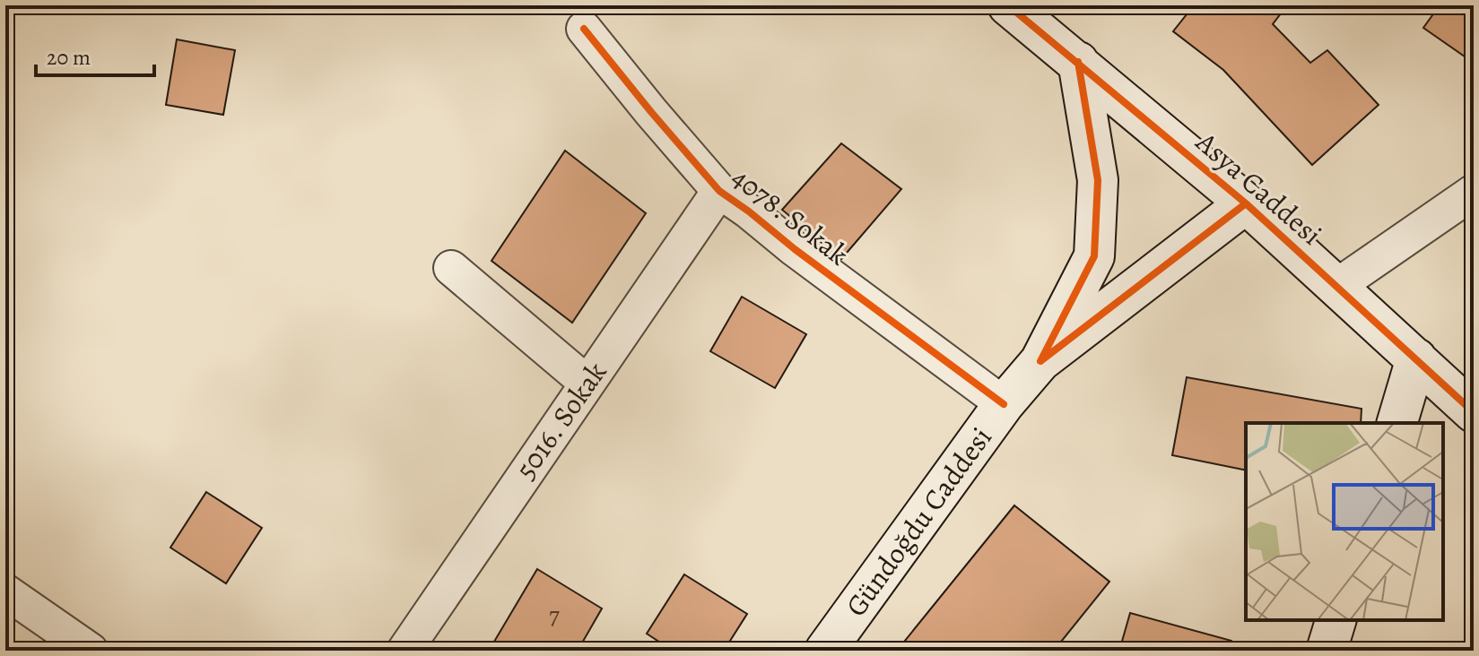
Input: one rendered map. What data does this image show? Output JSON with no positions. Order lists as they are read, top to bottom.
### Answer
{
  "streets": {
    "street": [
      "Asya Caddesi",
      "4078. Sokak",
      "5016. Sokak",
      "Gündoğdu Caddesi"
    ]
  },
  "crossings": [
    ["4078. Sokak", "5016. Sokak"],
    ["4078. Sokak", "Gündoğdu Caddesi"]
  ],
  "house_numbers": ["7"],
  "scale_bar": "20 m"
}
